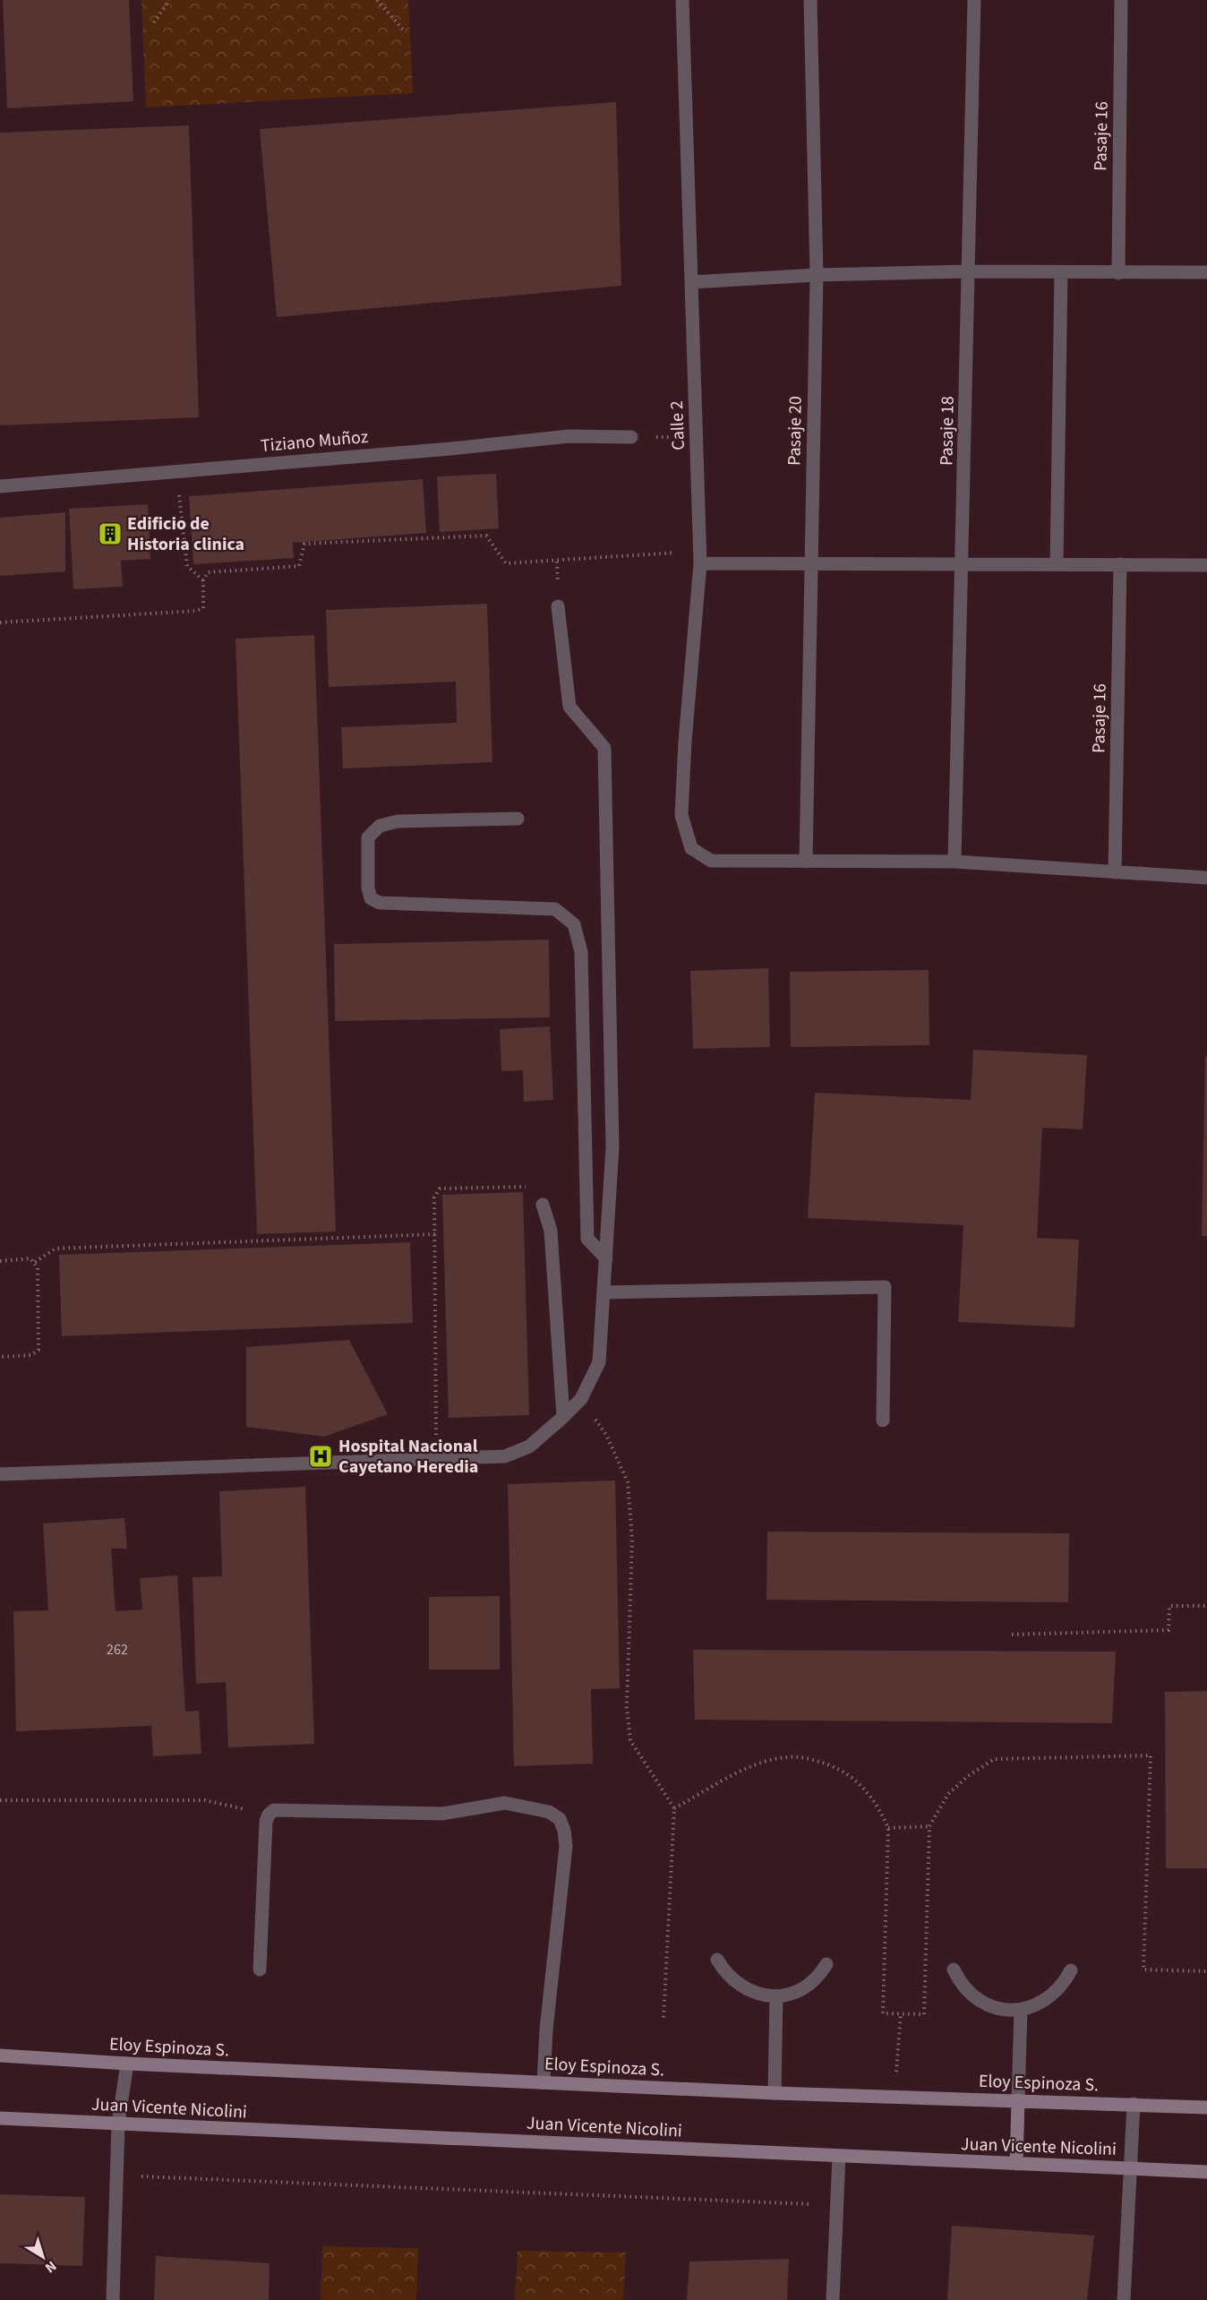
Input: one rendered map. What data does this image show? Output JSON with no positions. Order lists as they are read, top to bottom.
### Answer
{
  "streets": {
    "street": [
      "Pasaje 16",
      "Calle 2",
      "Pasaje 20",
      "Pasaje 18",
      "Tiziano Muñoz",
      "Eloy Espinoza S.",
      "Juan Vicente Nicolini"
    ]
  },
  "crossings": [
    ["Calle 2", "Pasaje 20"]
  ],
  "places": {
    "building": ["Edificio de Historia clinica"],
    "hospital": ["Hospital Nacional Cayetano Heredia"]
  },
  "house_numbers": ["262"],
  "north": "bottom right"
}
